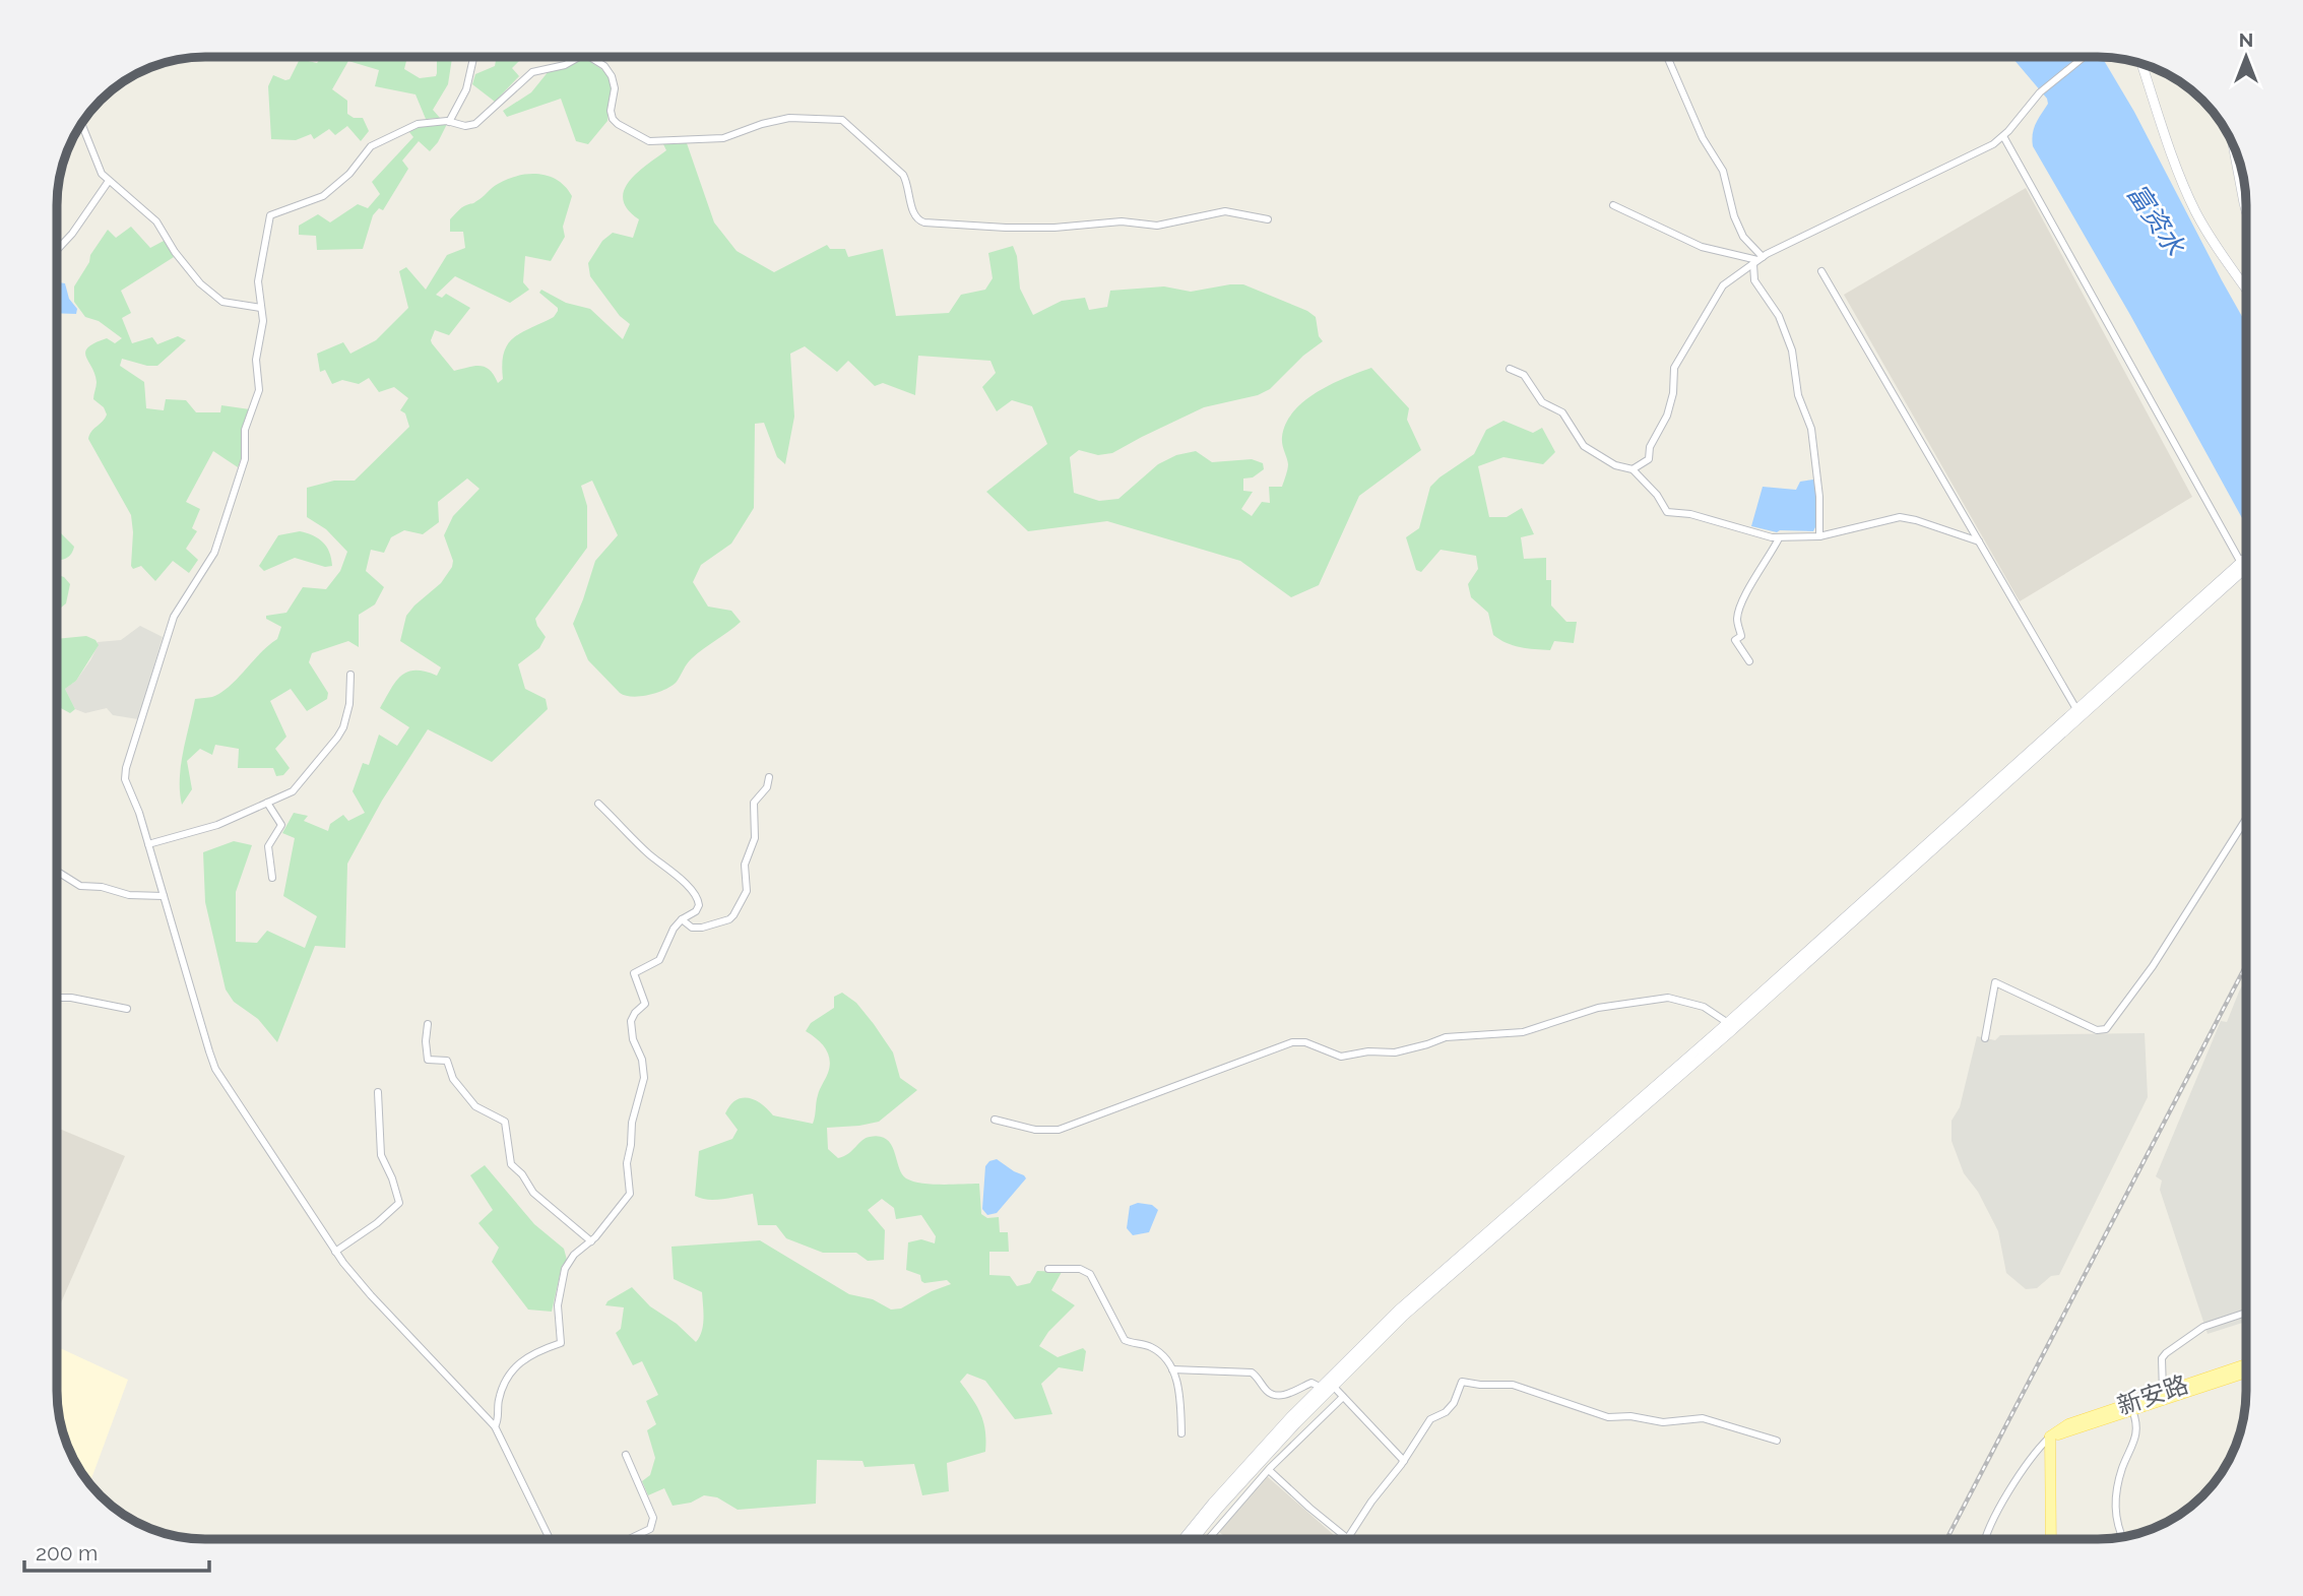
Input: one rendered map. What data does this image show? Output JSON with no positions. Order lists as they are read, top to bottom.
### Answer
{
  "streets": {
    "main road": ["新安路"]
  },
  "water": ["富资水"],
  "scale_bar": "200 m",
  "north": "top"
}
